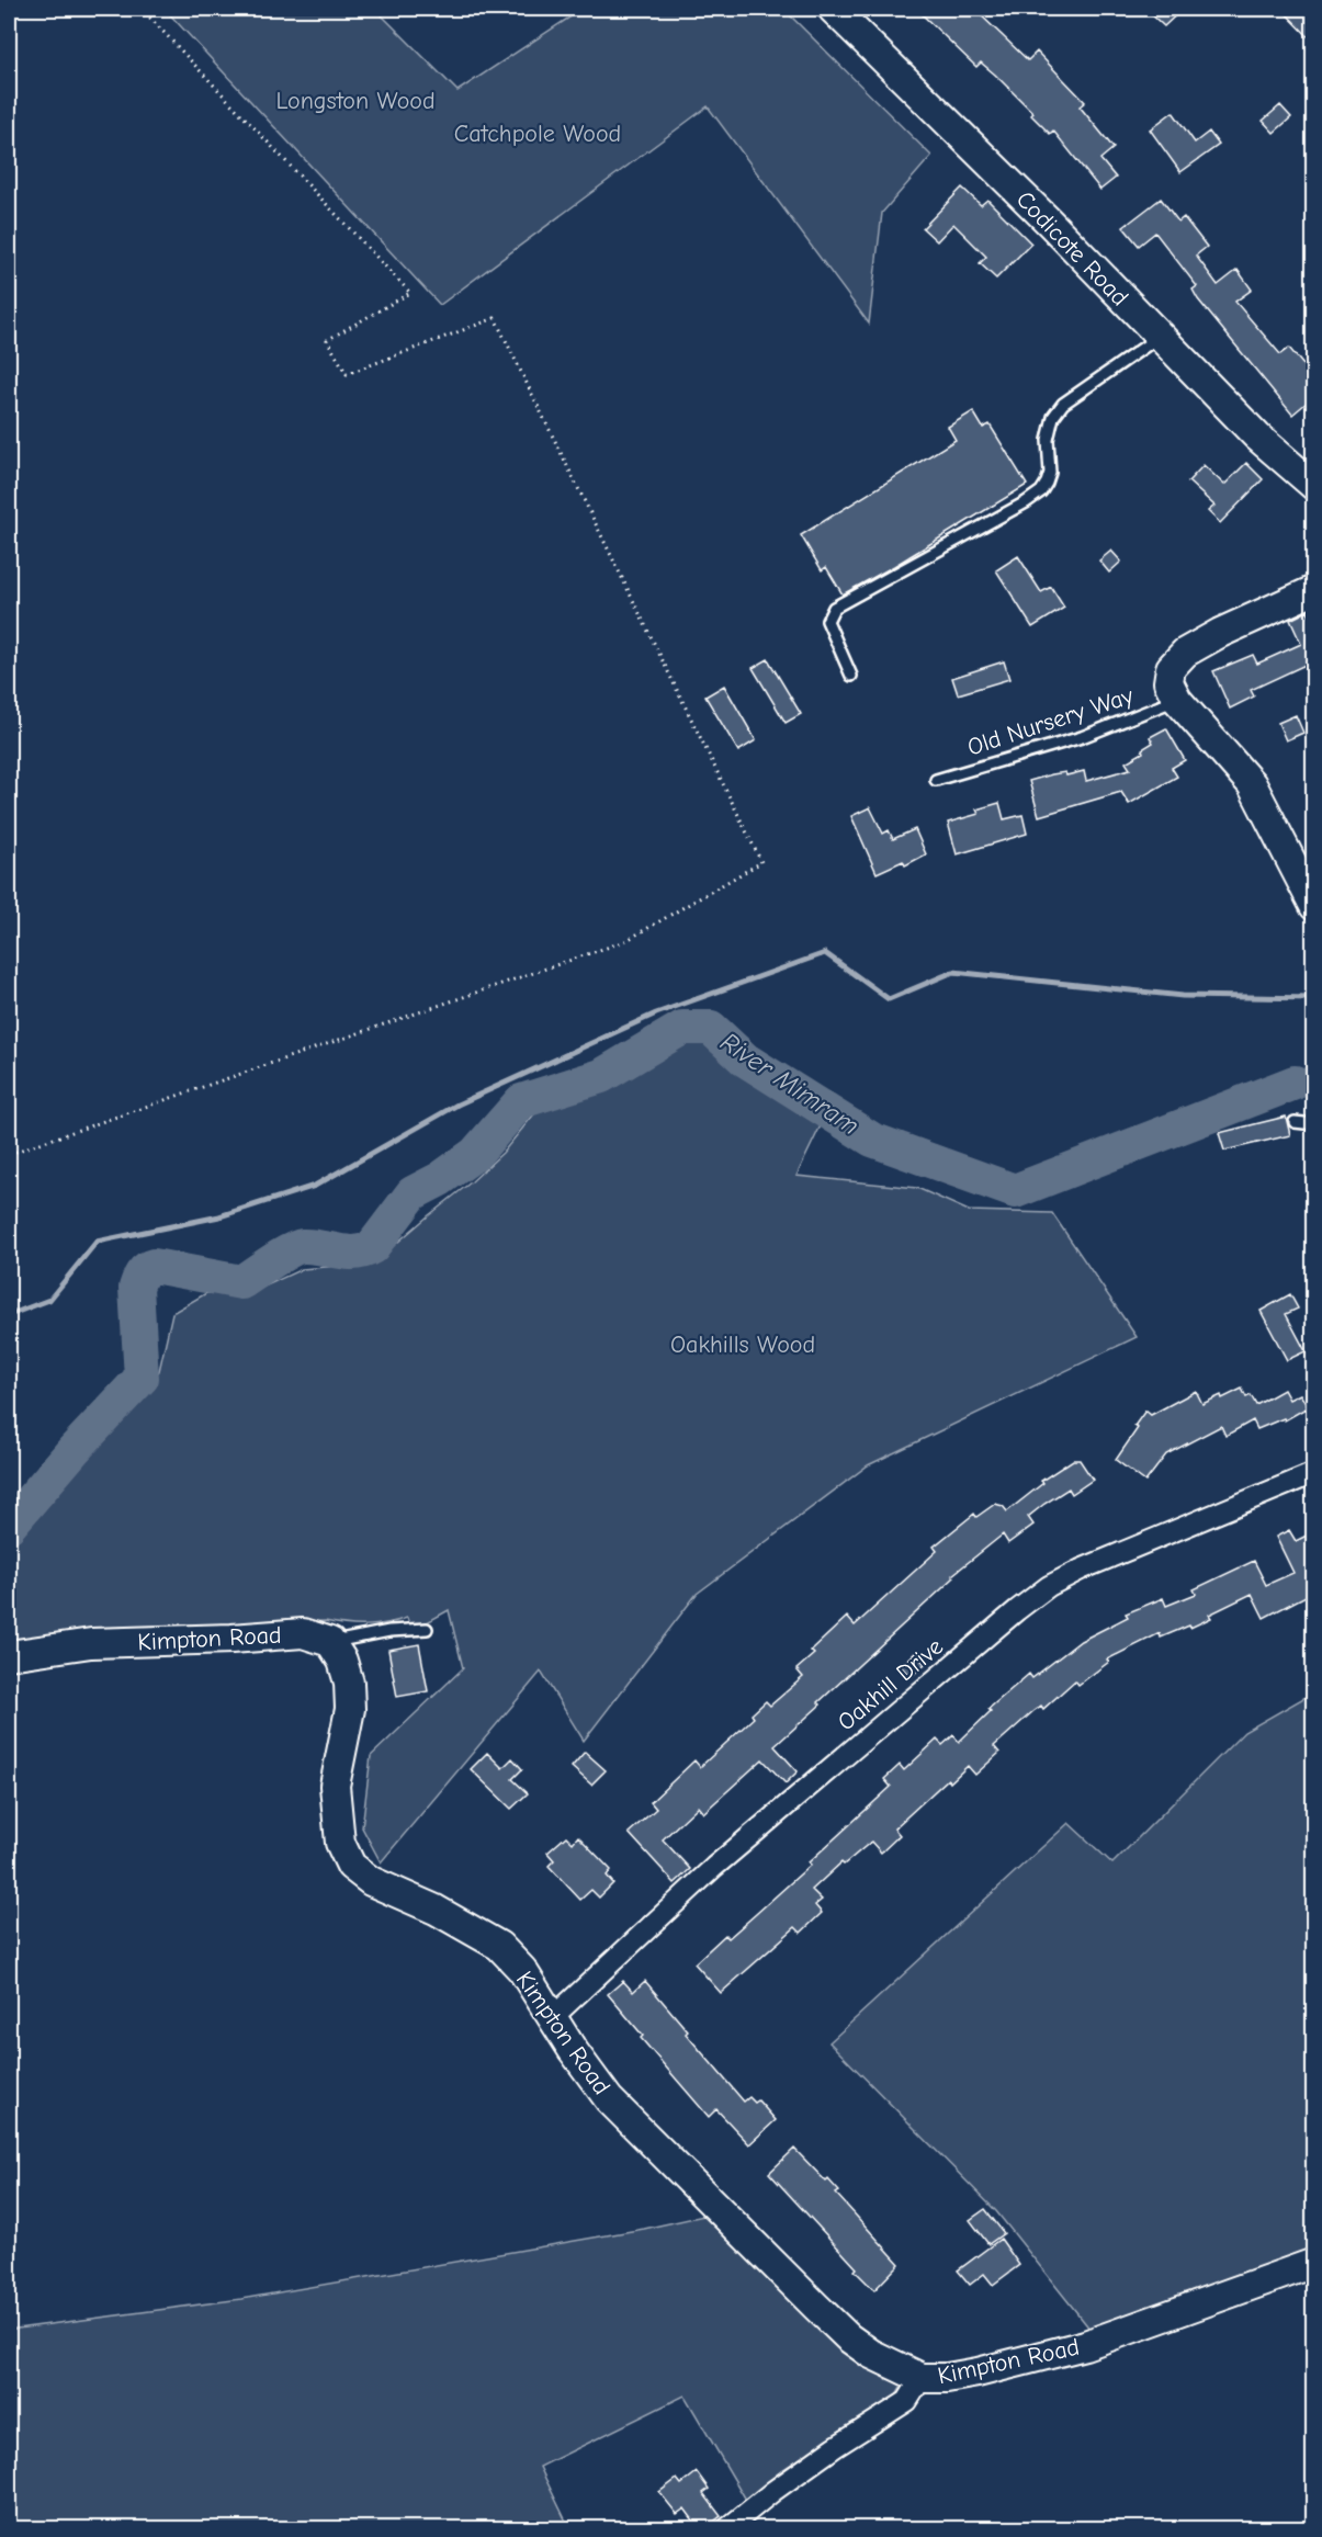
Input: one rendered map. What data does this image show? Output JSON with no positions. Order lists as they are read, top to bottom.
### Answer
{
  "streets": {
    "street": ["Codicote Road", "Kimpton Road", "Oakhill Drive"],
    "lane": ["Old Nursery Way"]
  },
  "crossings": [
    ["Kimpton Road", "Oakhill Drive"]
  ],
  "water": ["River Mimram"],
  "parks": ["Longston Wood", "Catchpole Wood", "Oakhills Wood"]
}
